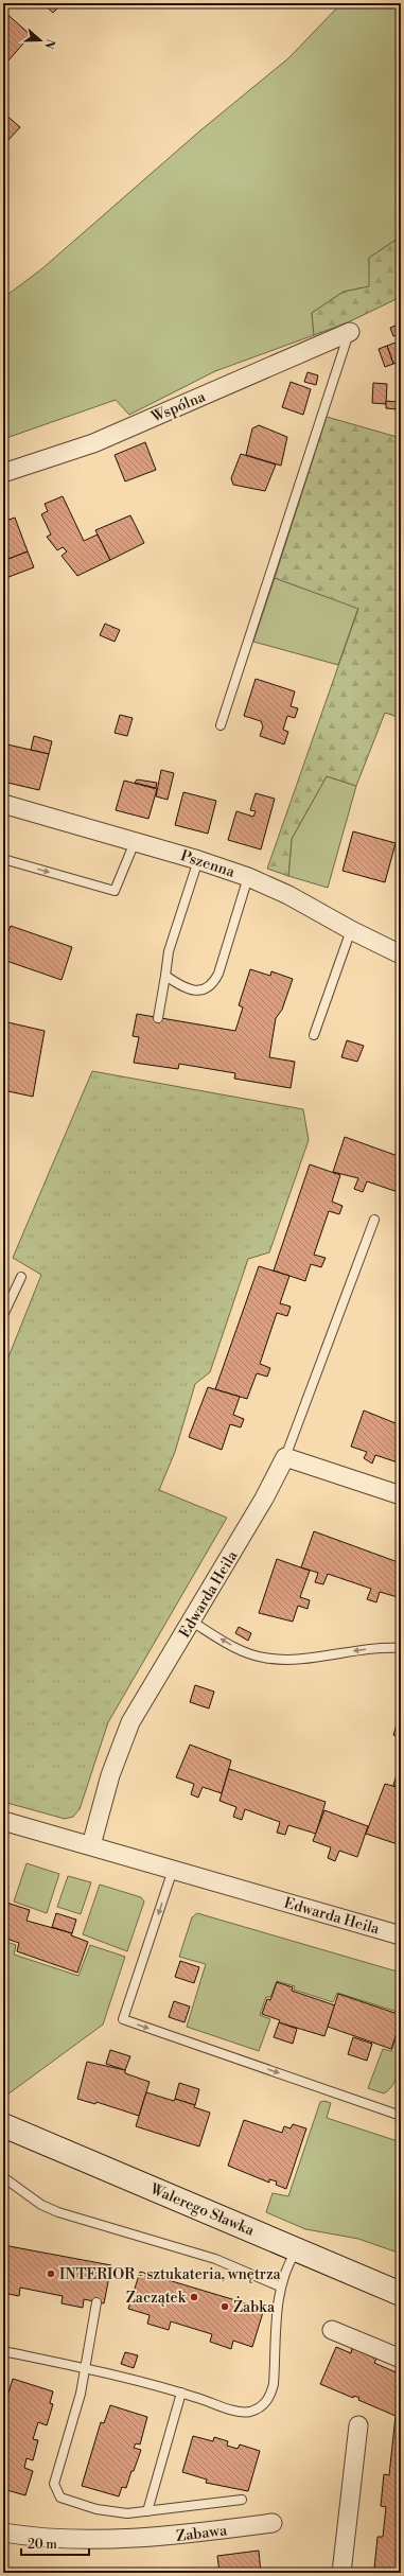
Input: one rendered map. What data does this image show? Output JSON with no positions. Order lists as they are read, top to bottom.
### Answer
{
  "streets": {
    "street": [
      "Wspólna",
      "Pszenna",
      "Edwarda Heila",
      "Walerego Sławka",
      "Zabawa"
    ]
  },
  "places": ["INTERIOR - sztukateria, wnętrza", "Zaczątek", "Żabka"],
  "scale_bar": "20 m",
  "north": "right"
}
